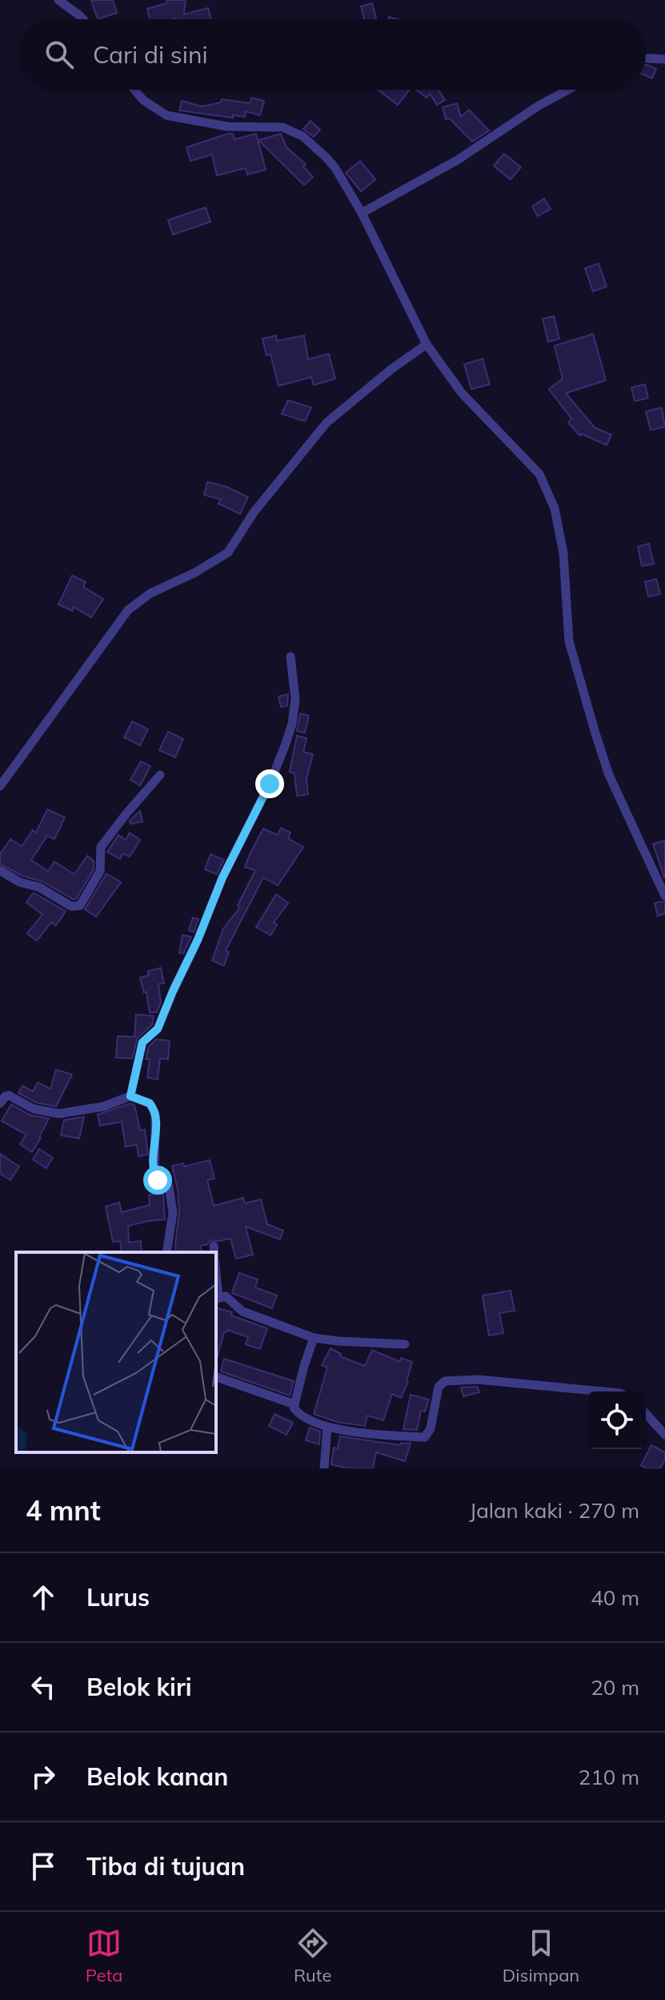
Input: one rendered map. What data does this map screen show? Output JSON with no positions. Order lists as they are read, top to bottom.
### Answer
{
  "page": {
    "search": "Cari di sini",
    "heading": ["4 mnt", "Jalan kaki · 270 m"],
    "list": [
      ["Lurus", "40 m"],
      ["Belok kiri", "20 m"],
      ["Belok kanan", "210 m"],
      "Tiba di tujuan"
    ],
    "nav": ["Peta", "Rute", "Disimpan"]
  }
}
